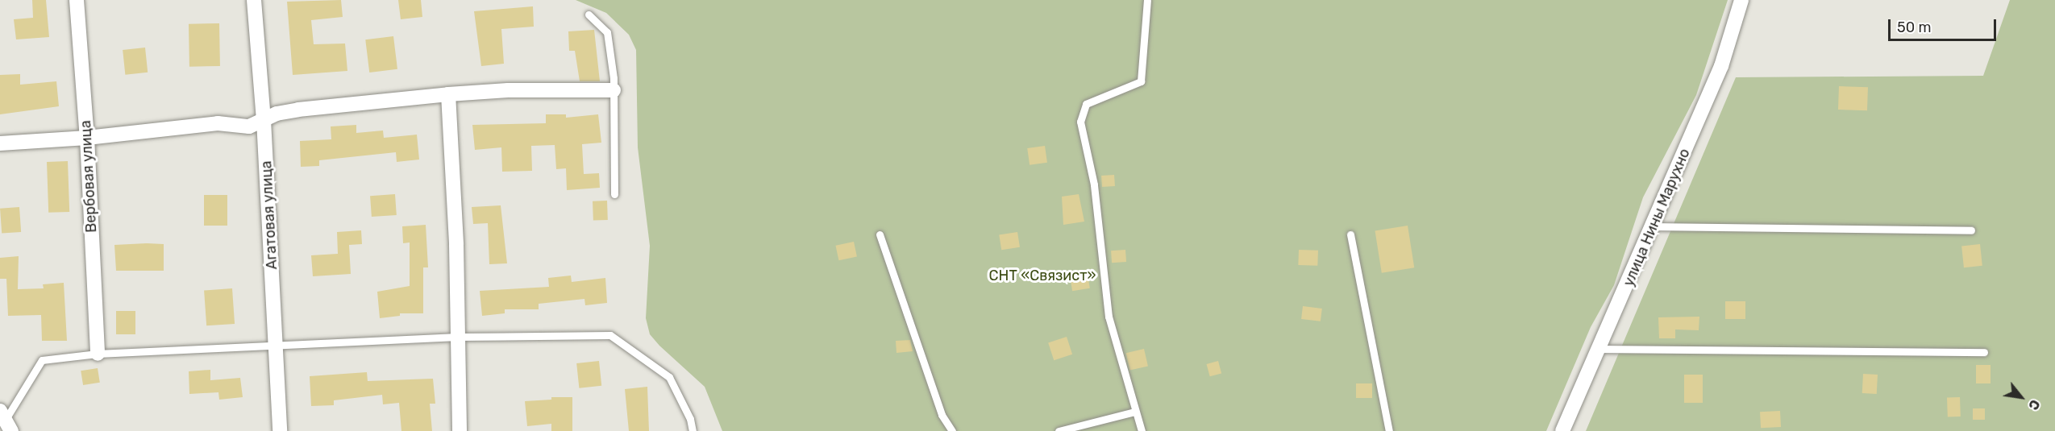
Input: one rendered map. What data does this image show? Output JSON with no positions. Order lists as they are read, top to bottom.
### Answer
{
  "streets": {
    "street": ["Вербовая улица", "Агатовая улица", "улица Нины Марухно"]
  },
  "parks": ["СНТ «Связист»"],
  "scale_bar": "50 m",
  "north": "bottom right"
}
